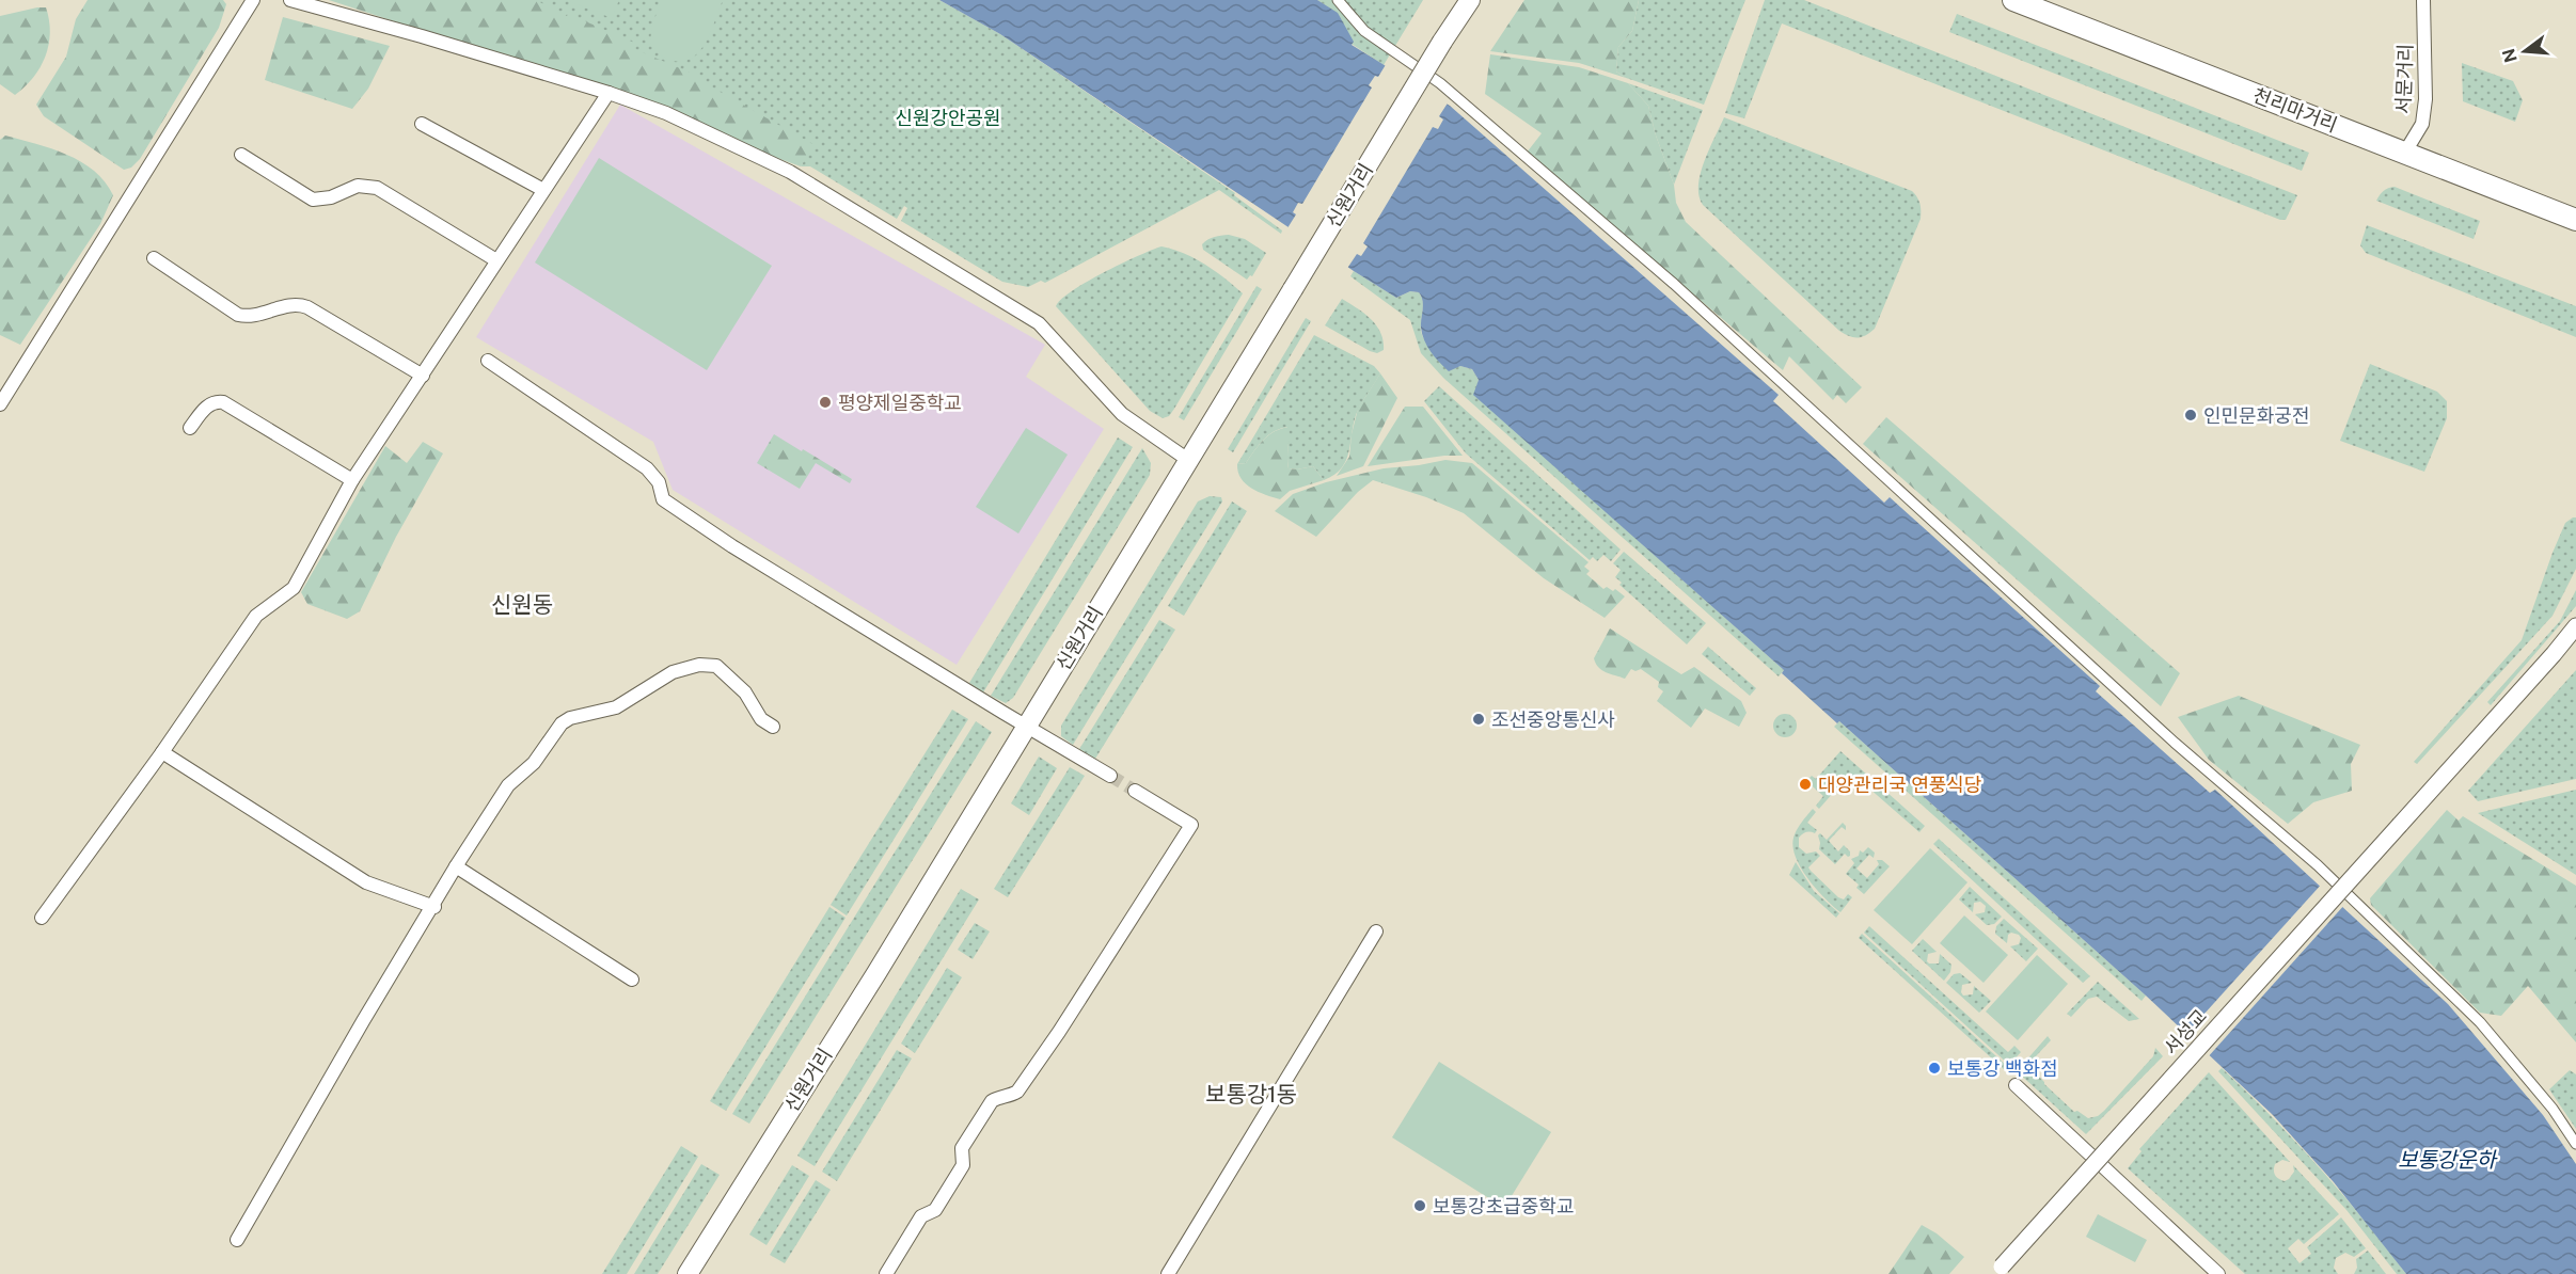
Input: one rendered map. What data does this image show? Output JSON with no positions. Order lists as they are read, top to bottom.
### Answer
{
  "streets": {
    "main road": ["천리마거리", "신원거리"],
    "street": ["서문거리", "서성교"]
  },
  "crossings": [
    ["서문거리", "천리마거리"]
  ],
  "districts": ["신원동", "보통강1동"],
  "water": ["보통강운하"],
  "parks": ["신원강안공원"],
  "places": [
    "평양제일중학교",
    "인민문화궁전",
    "조선중앙통신사",
    "대양관리국 연풍식당",
    "보통강 백화점",
    "보통강초급중학교"
  ],
  "north": "left"
}
